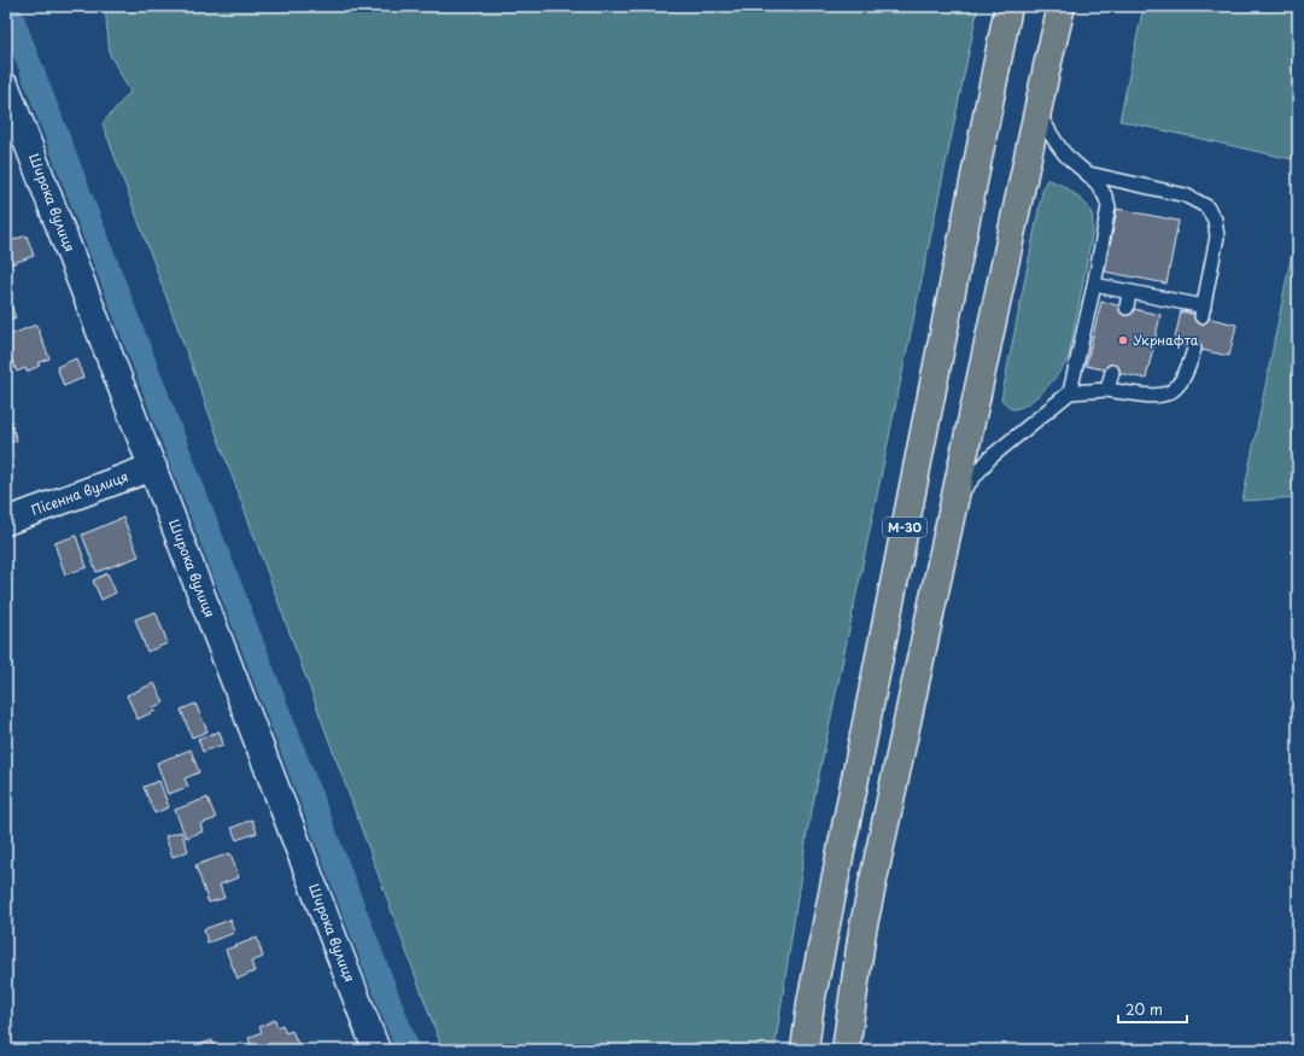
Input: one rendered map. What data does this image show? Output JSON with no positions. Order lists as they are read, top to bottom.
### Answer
{
  "streets": {
    "highway": ["М-30"],
    "street": ["Широка вулиця", "Пісенна вулиця"]
  },
  "crossings": [
    ["Широка вулиця", "Пісенна вулиця"]
  ],
  "places": ["Укрнафта"],
  "scale_bar": "20 m"
}
